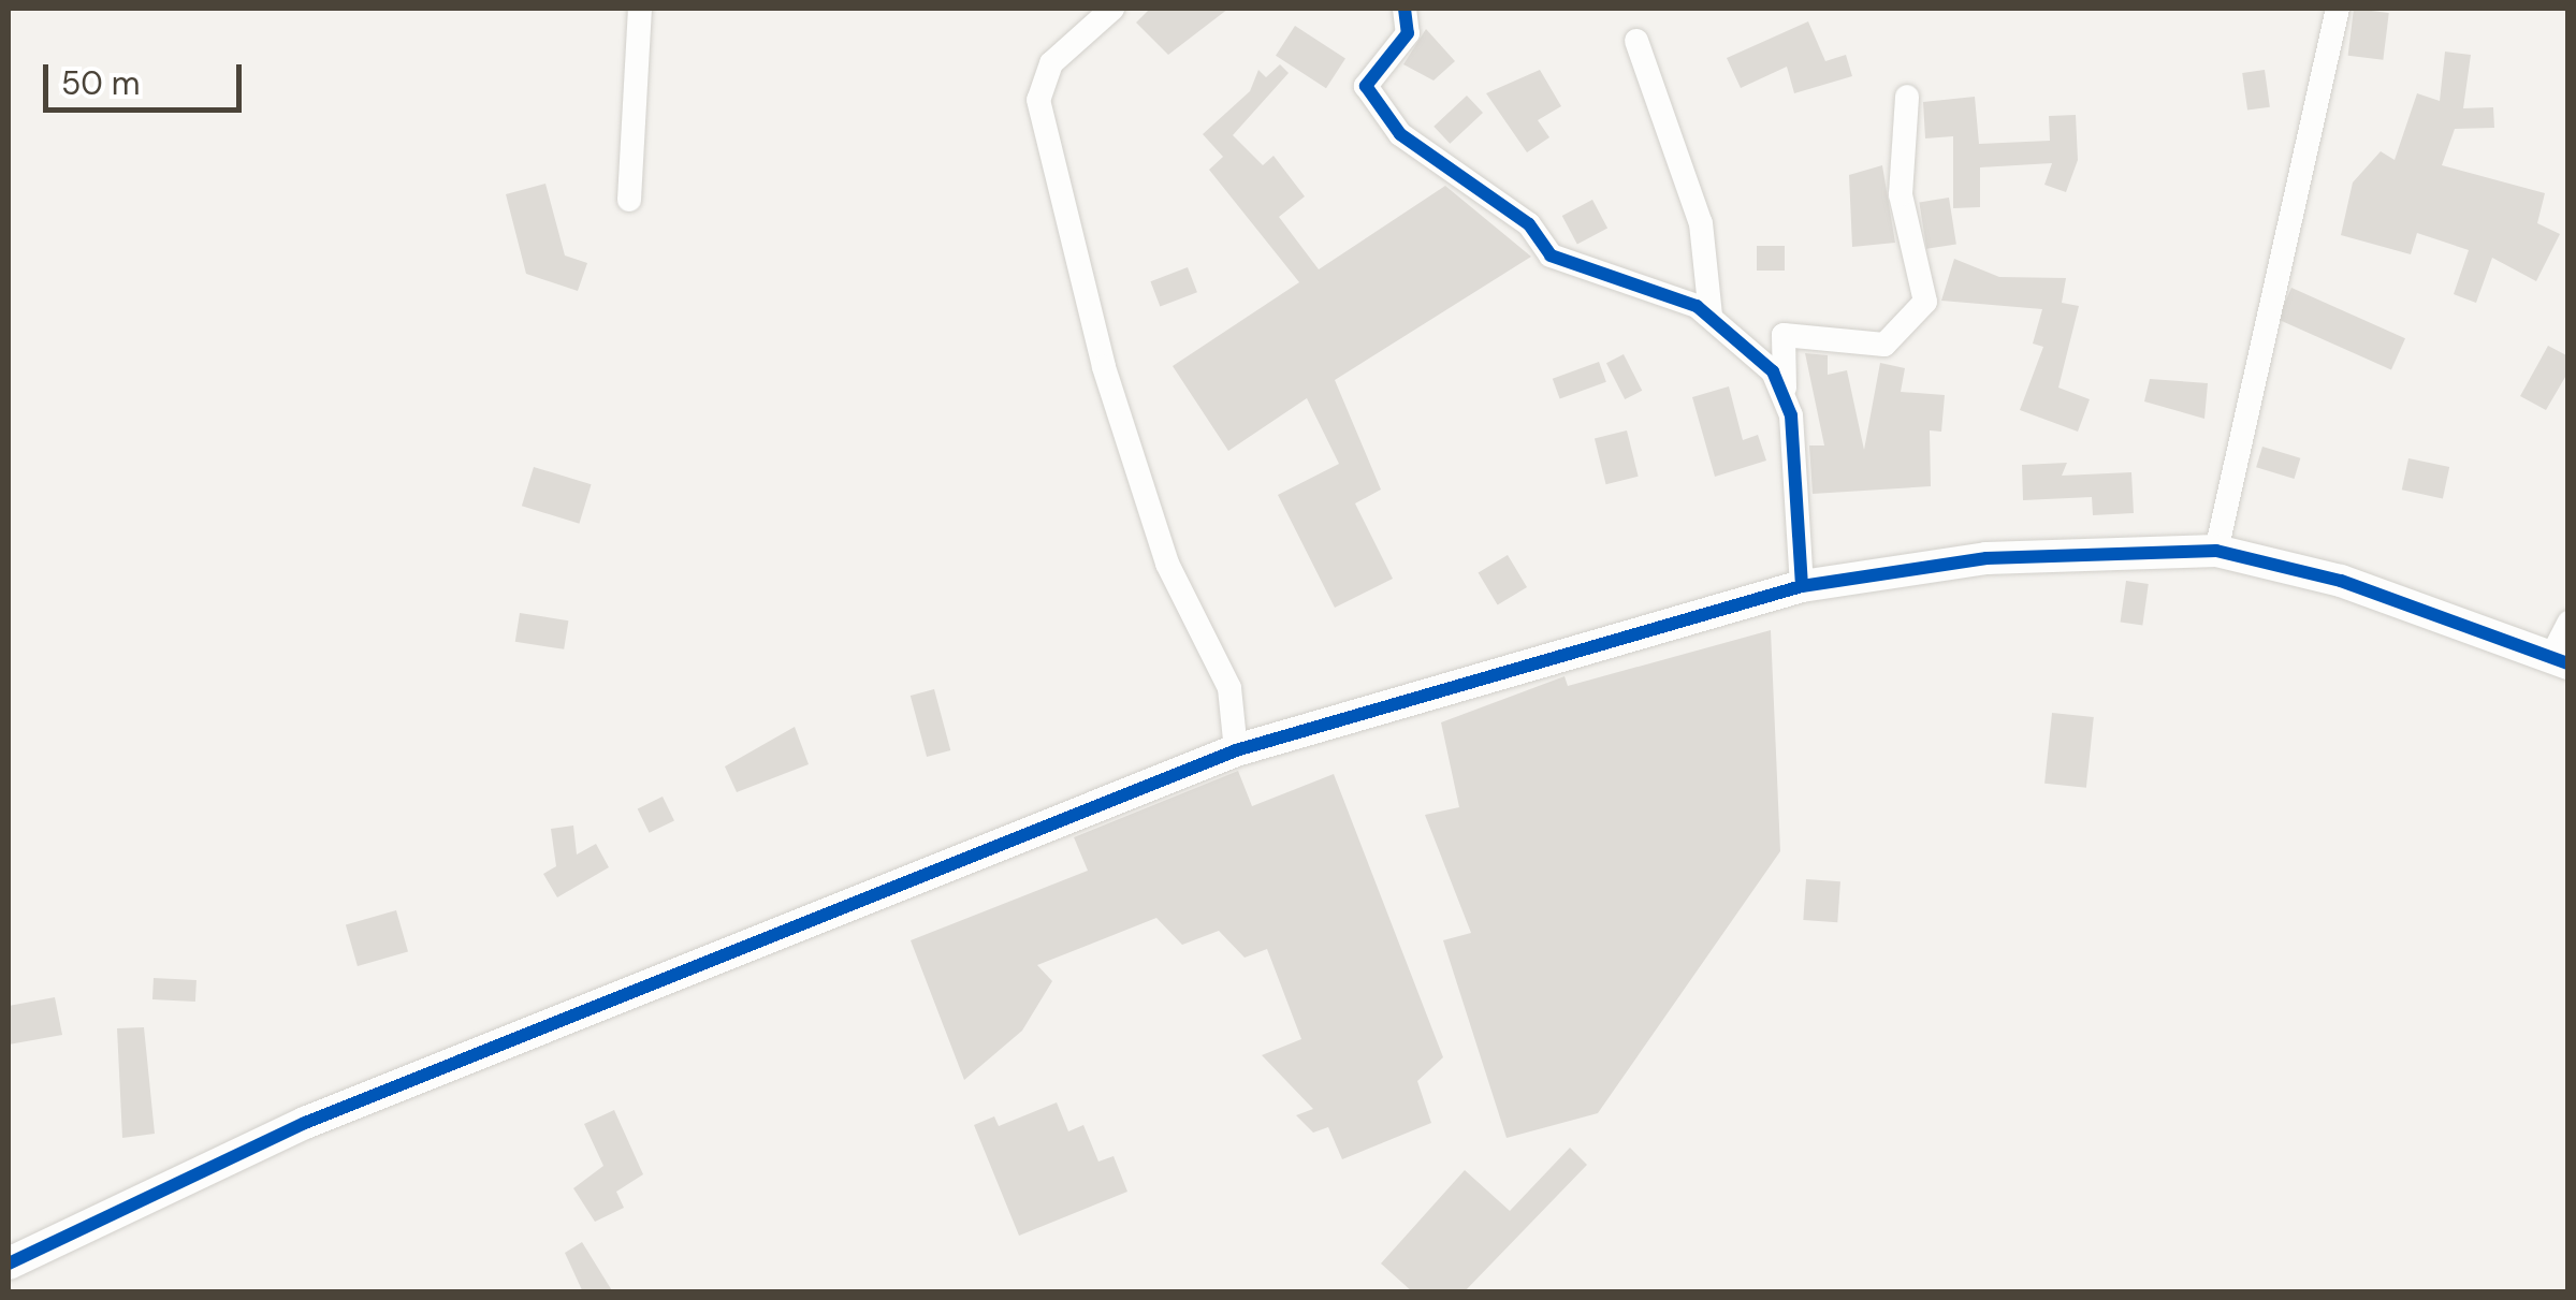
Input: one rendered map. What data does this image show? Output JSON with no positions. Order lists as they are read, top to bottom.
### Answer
{
  "scale_bar": "50 m"
}
